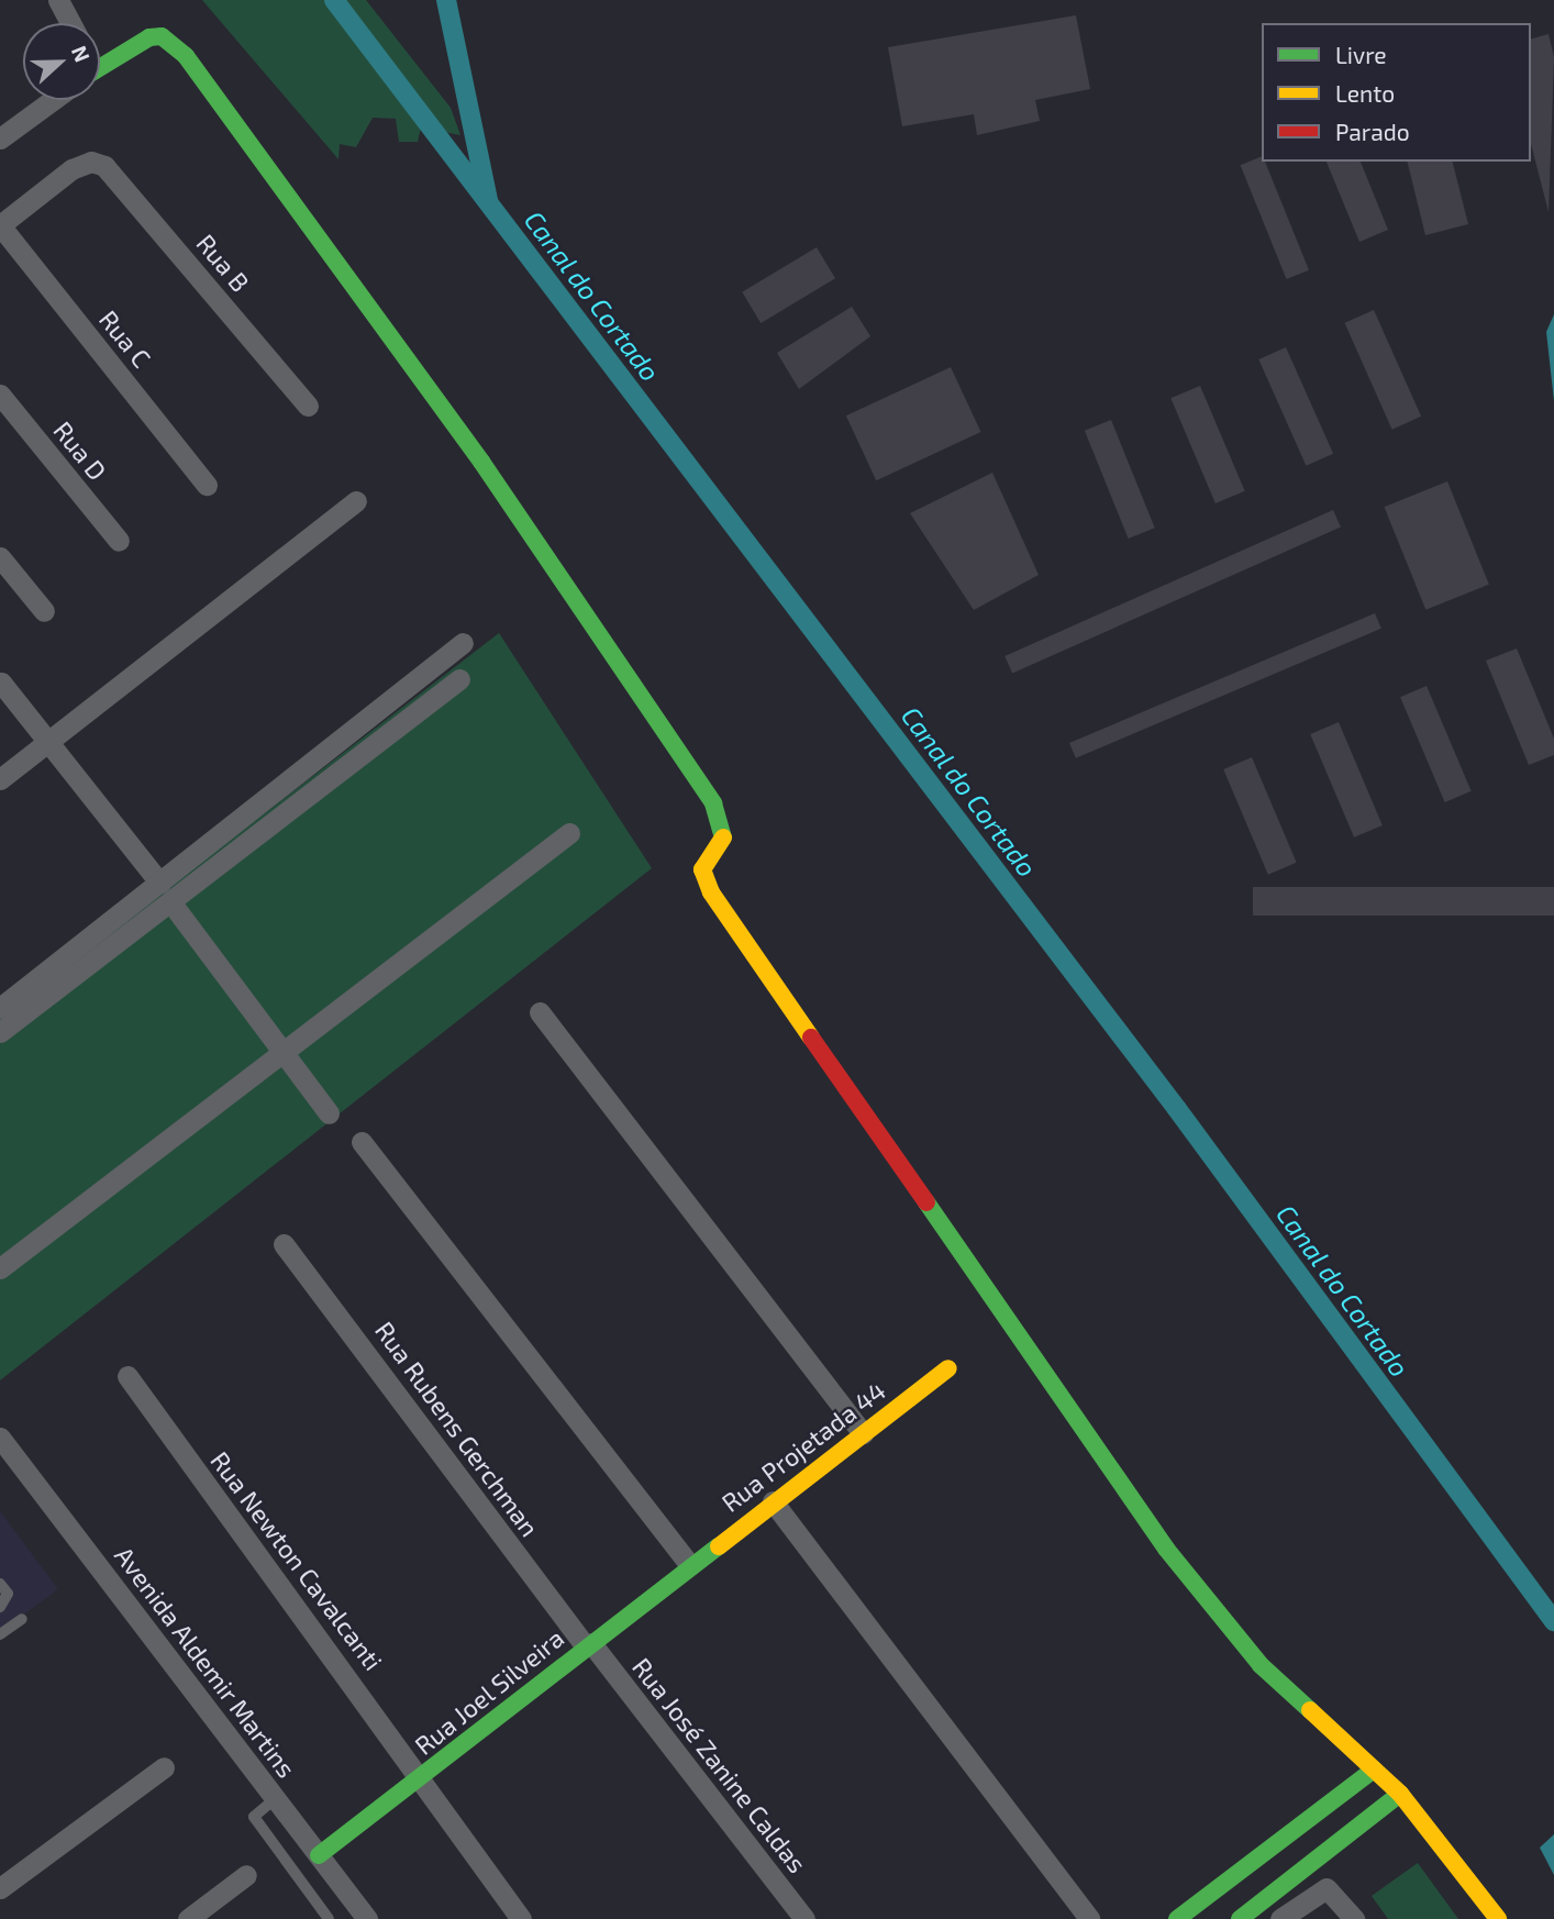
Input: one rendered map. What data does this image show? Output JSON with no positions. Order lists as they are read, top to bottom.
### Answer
{
  "streets": {
    "street": [
      "Rua B",
      "Rua C",
      "Rua D",
      "Rua Rubens Gerchman",
      "Rua Projetada 44",
      "Rua Newton Cavalcanti",
      "Avenida Aldemir Martins",
      "Rua Joel Silveira",
      "Rua José Zanine Caldas"
    ]
  },
  "crossings": [
    ["Rua B", "Rua C"],
    ["Rua Rubens Gerchman", "Rua Joel Silveira"],
    ["Rua Rubens Gerchman", "Rua José Zanine Caldas"],
    ["Rua Projetada 44", "Rua Joel Silveira"],
    ["Rua Newton Cavalcanti", "Rua Joel Silveira"],
    ["Avenida Aldemir Martins", "Rua Joel Silveira"],
    ["Rua Joel Silveira", "Rua José Zanine Caldas"]
  ],
  "water": ["Canal do Cortado"],
  "legend": ["Livre", "Lento", "Parado"],
  "north": "right"
}
